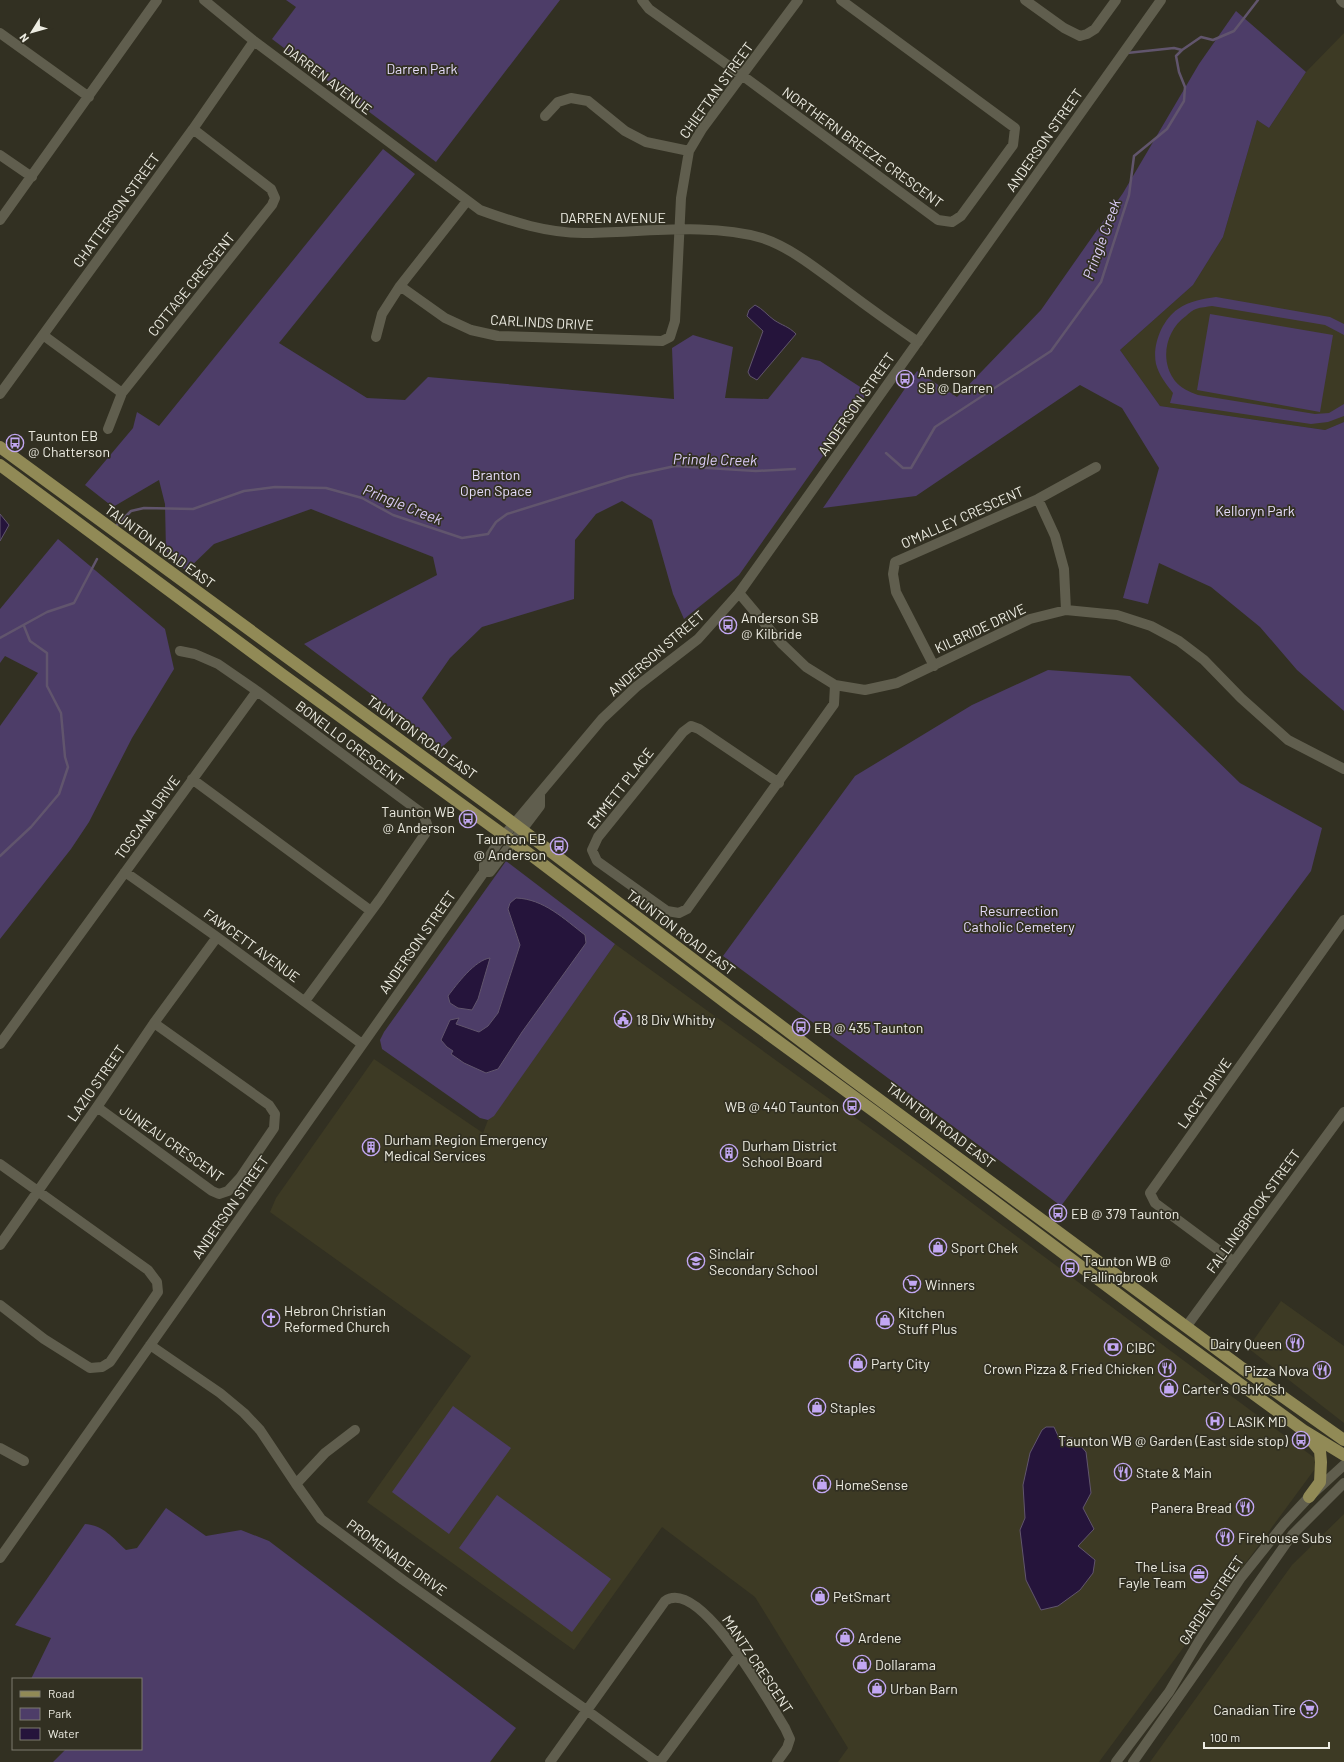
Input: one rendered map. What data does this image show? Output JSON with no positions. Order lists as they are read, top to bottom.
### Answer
{
  "streets": {
    "main road": ["TAUNTON ROAD EAST"],
    "street": [
      "DARREN AVENUE",
      "CHIEFTAN STREET",
      "ANDERSON STREET",
      "NORTHERN BREEZE CRESCENT",
      "CHATTERSON STREET",
      "COTTAGE CRESCENT",
      "CARLINDS DRIVE",
      "O'MALLEY CRESCENT",
      "KILBRIDE DRIVE",
      "BONELLO CRESCENT",
      "EMMETT PLACE",
      "TOSCANA DRIVE",
      "FAWCETT AVENUE",
      "LAZIO STREET",
      "LACEY DRIVE",
      "JUNEAU CRESCENT",
      "FALLINGBROOK STREET",
      "PROMENADE DRIVE",
      "GARDEN STREET",
      "MANTZ CRESCENT"
    ]
  },
  "crossings": [
    ["DARREN AVENUE", "CHIEFTAN STREET"],
    ["DARREN AVENUE", "ANDERSON STREET"],
    ["DARREN AVENUE", "CHATTERSON STREET"],
    ["DARREN AVENUE", "CARLINDS DRIVE"],
    ["CHIEFTAN STREET", "NORTHERN BREEZE CRESCENT"],
    ["CHIEFTAN STREET", "CARLINDS DRIVE"],
    ["ANDERSON STREET", "TAUNTON ROAD EAST"],
    ["ANDERSON STREET", "KILBRIDE DRIVE"],
    ["ANDERSON STREET", "FAWCETT AVENUE"],
    ["ANDERSON STREET", "PROMENADE DRIVE"],
    ["CHATTERSON STREET", "COTTAGE CRESCENT"],
    ["O'MALLEY CRESCENT", "KILBRIDE DRIVE"],
    ["TAUNTON ROAD EAST", "FALLINGBROOK STREET"],
    ["KILBRIDE DRIVE", "EMMETT PLACE"],
    ["BONELLO CRESCENT", "TOSCANA DRIVE"],
    ["TOSCANA DRIVE", "FAWCETT AVENUE"],
    ["FAWCETT AVENUE", "LAZIO STREET"],
    ["LAZIO STREET", "JUNEAU CRESCENT"],
    ["LACEY DRIVE", "FALLINGBROOK STREET"],
    ["PROMENADE DRIVE", "MANTZ CRESCENT"]
  ],
  "water": ["Pringle Creek"],
  "parks": [
    "Darren Park",
    "Branton Open Space",
    "Kelloryn Park",
    "Resurrection Catholic Cemetery"
  ],
  "places": {
    "bus stop": [
      "Anderson SB @ Darren",
      "Taunton EB @ Chatterson",
      "Anderson SB @ Kilbride",
      "Taunton WB @ Anderson",
      "Taunton EB @ Anderson",
      "EB @ 435 Taunton",
      "WB @ 440 Taunton",
      "EB @ 379 Taunton",
      "Taunton WB @ Fallingbrook",
      "Taunton WB @ Garden (East side stop)"
    ],
    "public building": ["18 Div Whitby"],
    "building": ["Durham Region Emergency Medical Services", "Durham District School Board"],
    "shop": [
      "Sport Chek",
      "Kitchen Stuff Plus",
      "Party City",
      "Carter's OshKosh",
      "Staples",
      "HomeSense",
      "PetSmart",
      "Ardene",
      "Dollarama",
      "Urban Barn"
    ],
    "school or university": ["Sinclair Secondary School"],
    "supermarket": ["Winners", "Canadian Tire"],
    "church": ["Hebron Christian Reformed Church"],
    "restaurant": [
      "Dairy Queen",
      "Crown Pizza & Fried Chicken",
      "Pizza Nova",
      "State & Main",
      "Panera Bread",
      "Firehouse Subs"
    ],
    "bank": ["CIBC"],
    "hospital": ["LASIK MD"],
    "office": ["The Lisa Fayle Team"]
  },
  "legend": ["Road", "Park", "Water"],
  "scale_bar": "100 m",
  "north": "bottom left"
}
